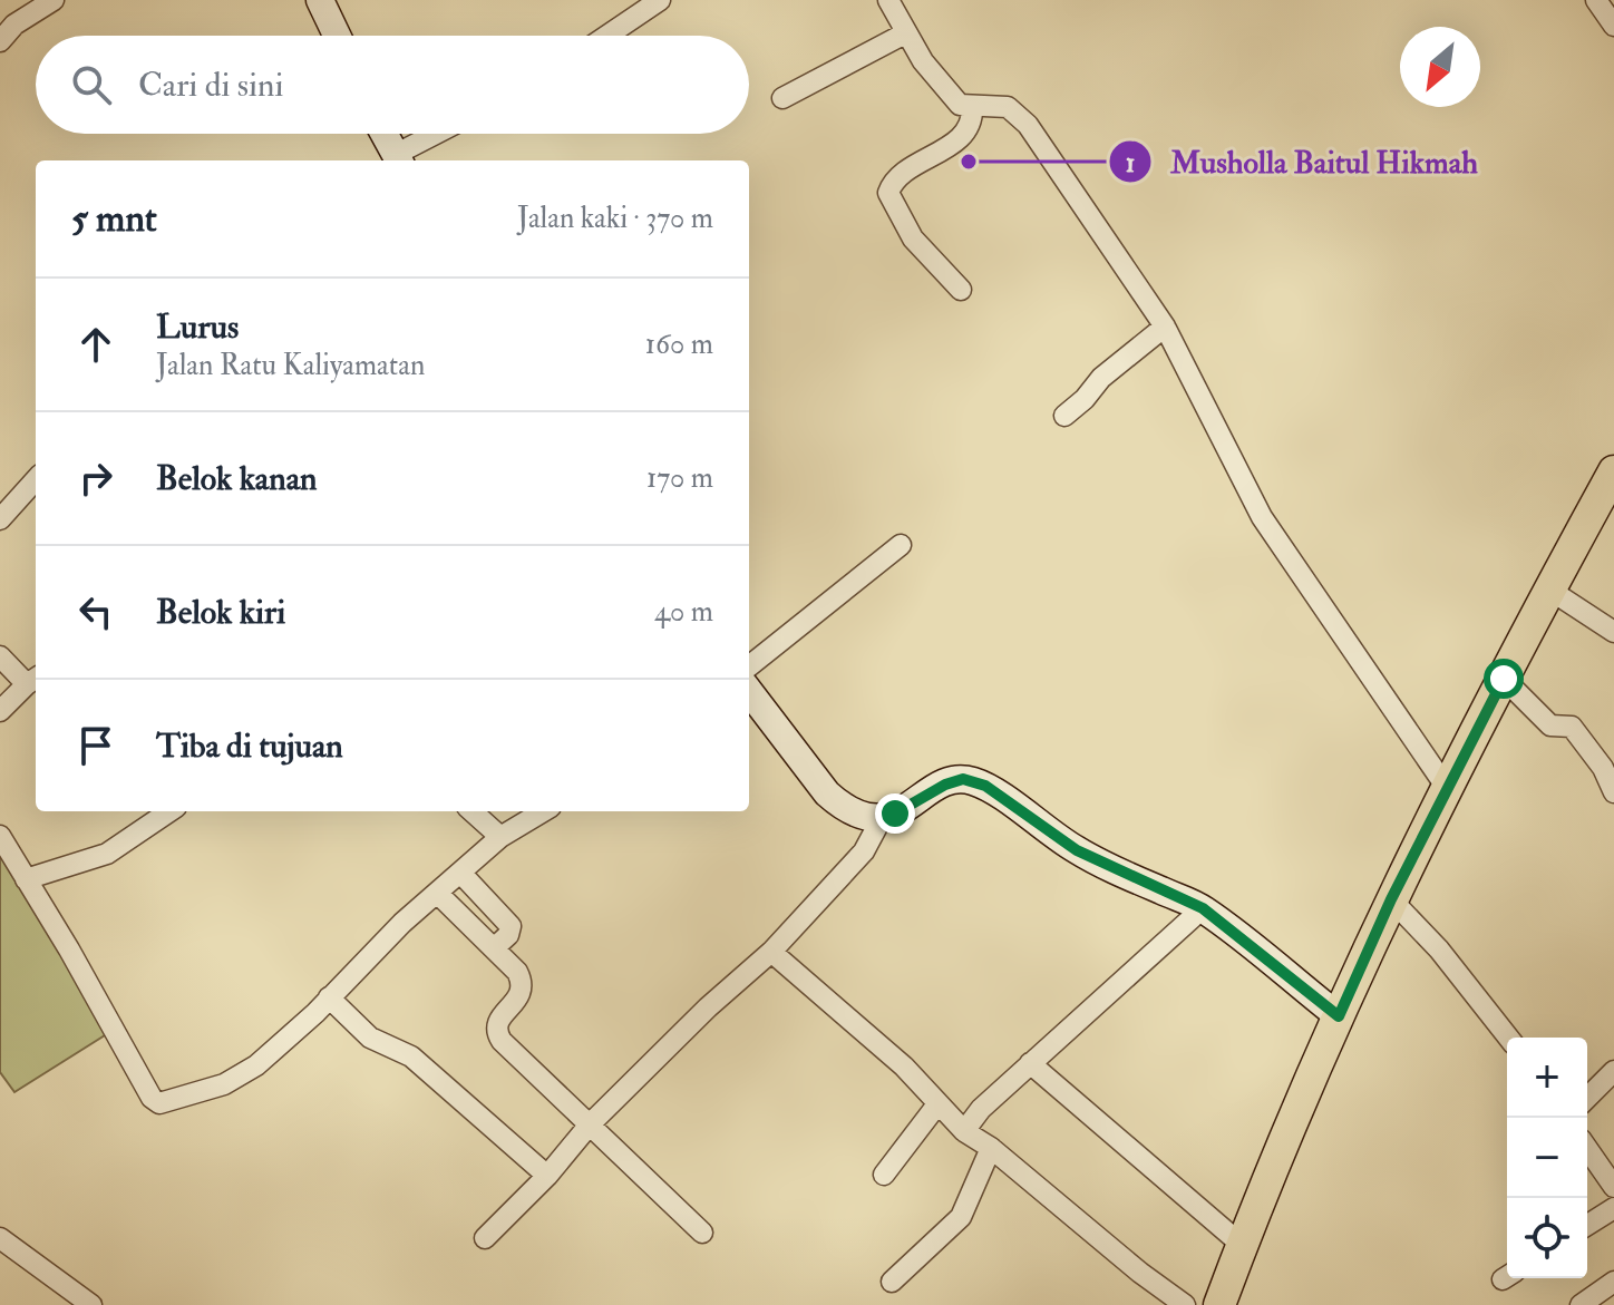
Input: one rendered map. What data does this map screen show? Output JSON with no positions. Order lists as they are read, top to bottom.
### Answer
{
  "places": ["Musholla Baitul Hikmah"],
  "north": "bottom left",
  "page": {
    "search": "Cari di sini",
    "heading": ["5 mnt", "Jalan kaki · 370 m"],
    "list": [
      ["Lurus", "Jalan Ratu Kaliyamatan", "160 m"],
      ["Belok kanan", "170 m"],
      ["Belok kiri", "40 m"],
      "Tiba di tujuan"
    ],
    "map_buttons": ["+", "−"]
  }
}
